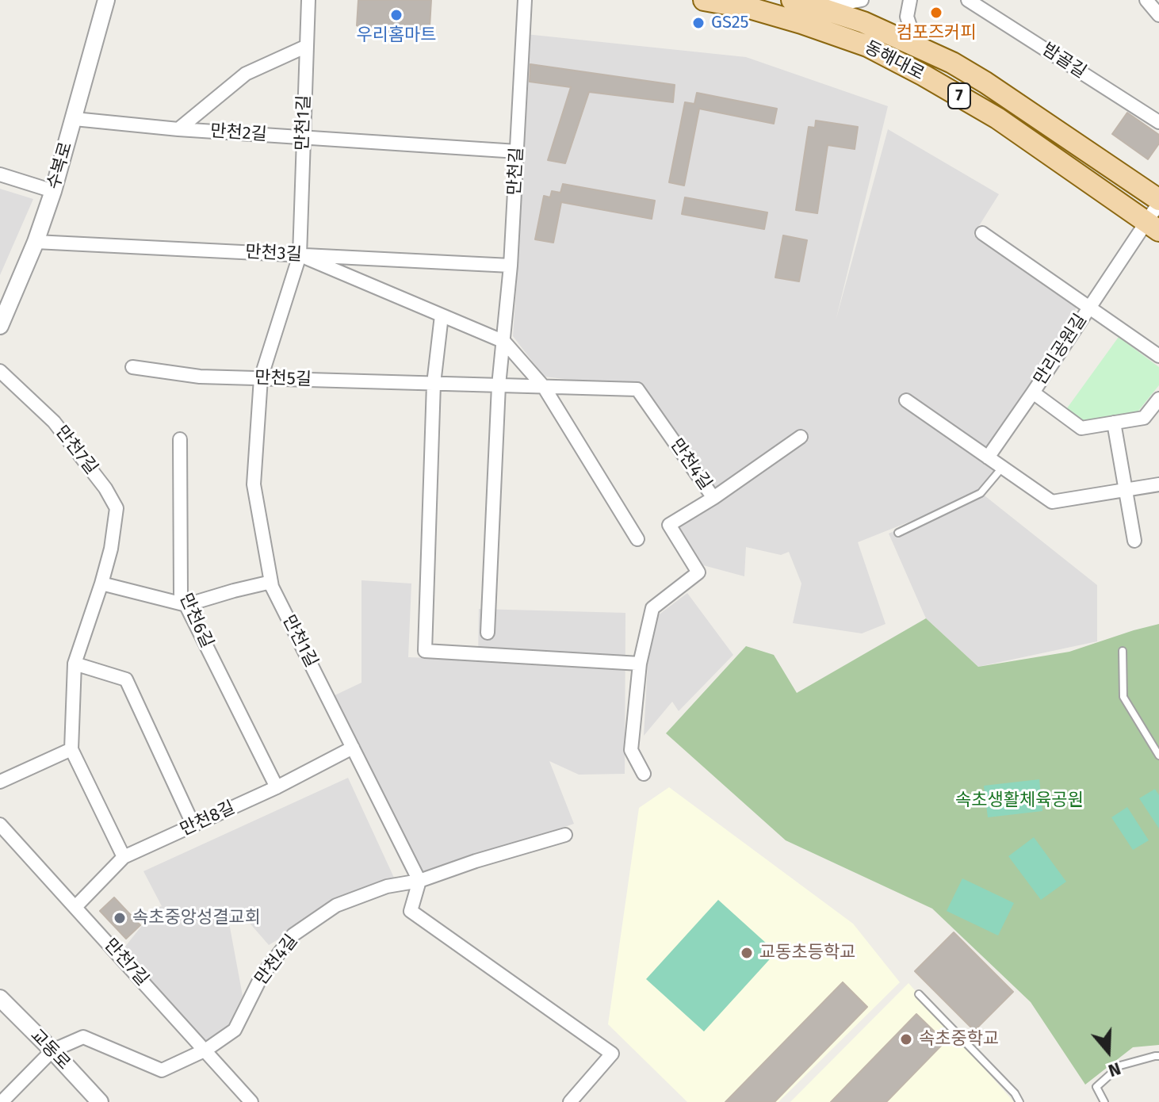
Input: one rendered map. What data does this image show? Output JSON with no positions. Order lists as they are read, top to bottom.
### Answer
{
  "streets": {
    "main road": ["동해대로", "7"],
    "street": [
      "밤골길",
      "만천1길",
      "만천2길",
      "수복로",
      "만천길",
      "만천3길",
      "만리공원길",
      "만천5길",
      "만천7길",
      "만천4길",
      "만천6길",
      "만천8길",
      "교동로"
    ]
  },
  "crossings": [
    ["동해대로", "만리공원길"],
    ["만천1길", "만천2길"],
    ["만천1길", "만천3길"],
    ["만천1길", "만천5길"],
    ["만천1길", "만천4길"],
    ["만천1길", "만천8길"],
    ["만천2길", "수복로"],
    ["만천2길", "만천길"],
    ["수복로", "만천3길"],
    ["만천길", "만천3길"],
    ["만천길", "만천5길"],
    ["만천5길", "만천4길"],
    ["만천7길", "만천4길"],
    ["만천7길", "만천8길"],
    ["만천4길", "교동로"],
    ["만천6길", "만천8길"]
  ],
  "parks": ["속초생활체육공원"],
  "places": [
    "컴포즈커피",
    "우리홈마트",
    "GS25",
    "속초중앙성결교회",
    "교동초등학교",
    "속초중학교"
  ],
  "north": "bottom"
}
